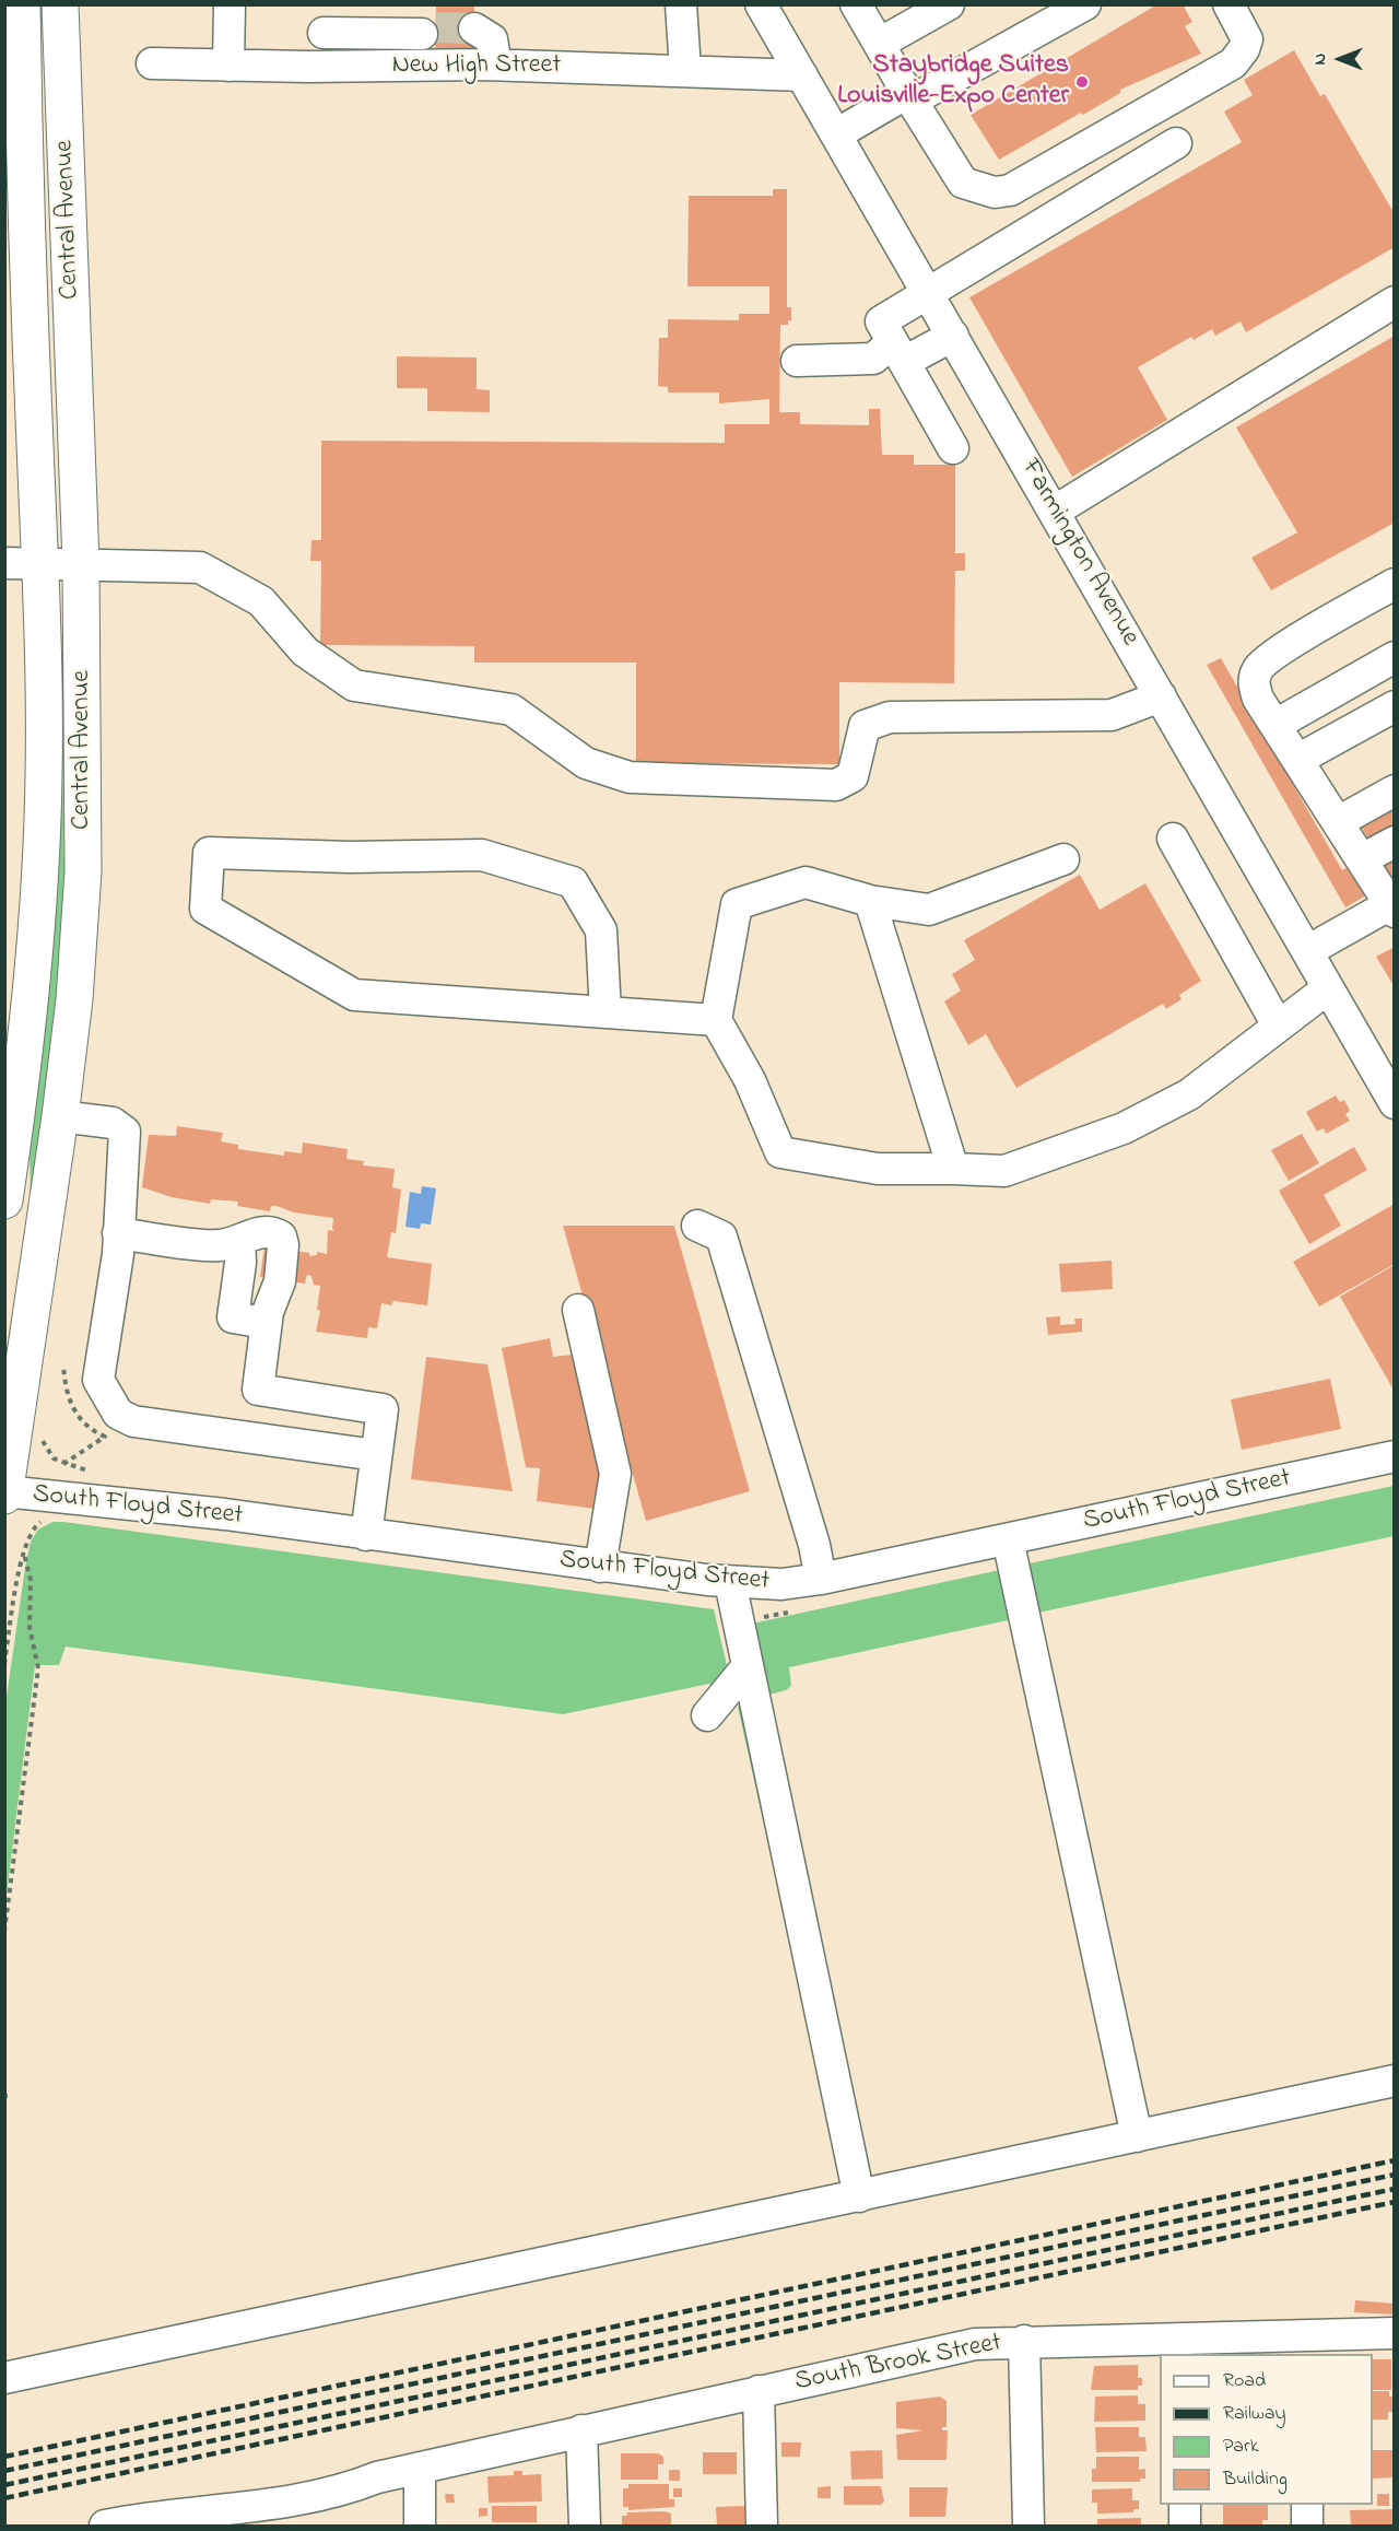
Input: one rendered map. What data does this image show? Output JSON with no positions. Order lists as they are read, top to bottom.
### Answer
{
  "streets": {
    "main road": ["Central Avenue"],
    "street": [
      "New High Street",
      "Farmington Avenue",
      "South Floyd Street",
      "South Brook Street"
    ]
  },
  "crossings": [
    ["New High Street", "Farmington Avenue"],
    ["Central Avenue", "South Floyd Street"]
  ],
  "places": ["Staybridge Suites Louisville-Expo Center"],
  "legend": [
    "Road",
    "Railway",
    "Park",
    "Building"
  ],
  "north": "left"
}
